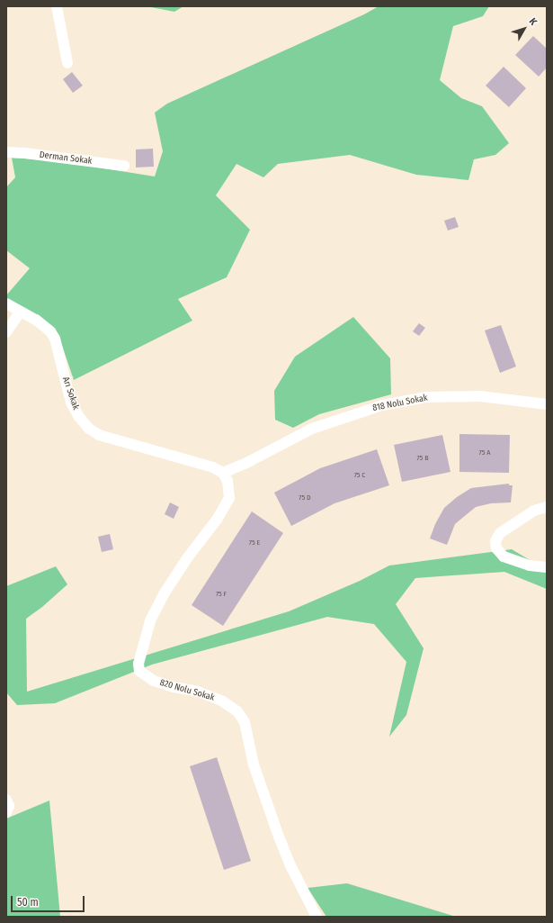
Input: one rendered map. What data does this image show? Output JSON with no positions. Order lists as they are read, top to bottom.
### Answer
{
  "streets": {
    "street": [
      "Derman Sokak",
      "Arı Sokak",
      "818 Nolu Sokak",
      "820 Nolu Sokak"
    ]
  },
  "crossings": [
    ["Arı Sokak", "818 Nolu Sokak"],
    ["Arı Sokak", "820 Nolu Sokak"],
    ["818 Nolu Sokak", "820 Nolu Sokak"]
  ],
  "house_numbers": [
    "75 A",
    "75 B",
    "75 C",
    "75 D",
    "75 E",
    "75 F"
  ],
  "scale_bar": "50 m",
  "north": "top right"
}
